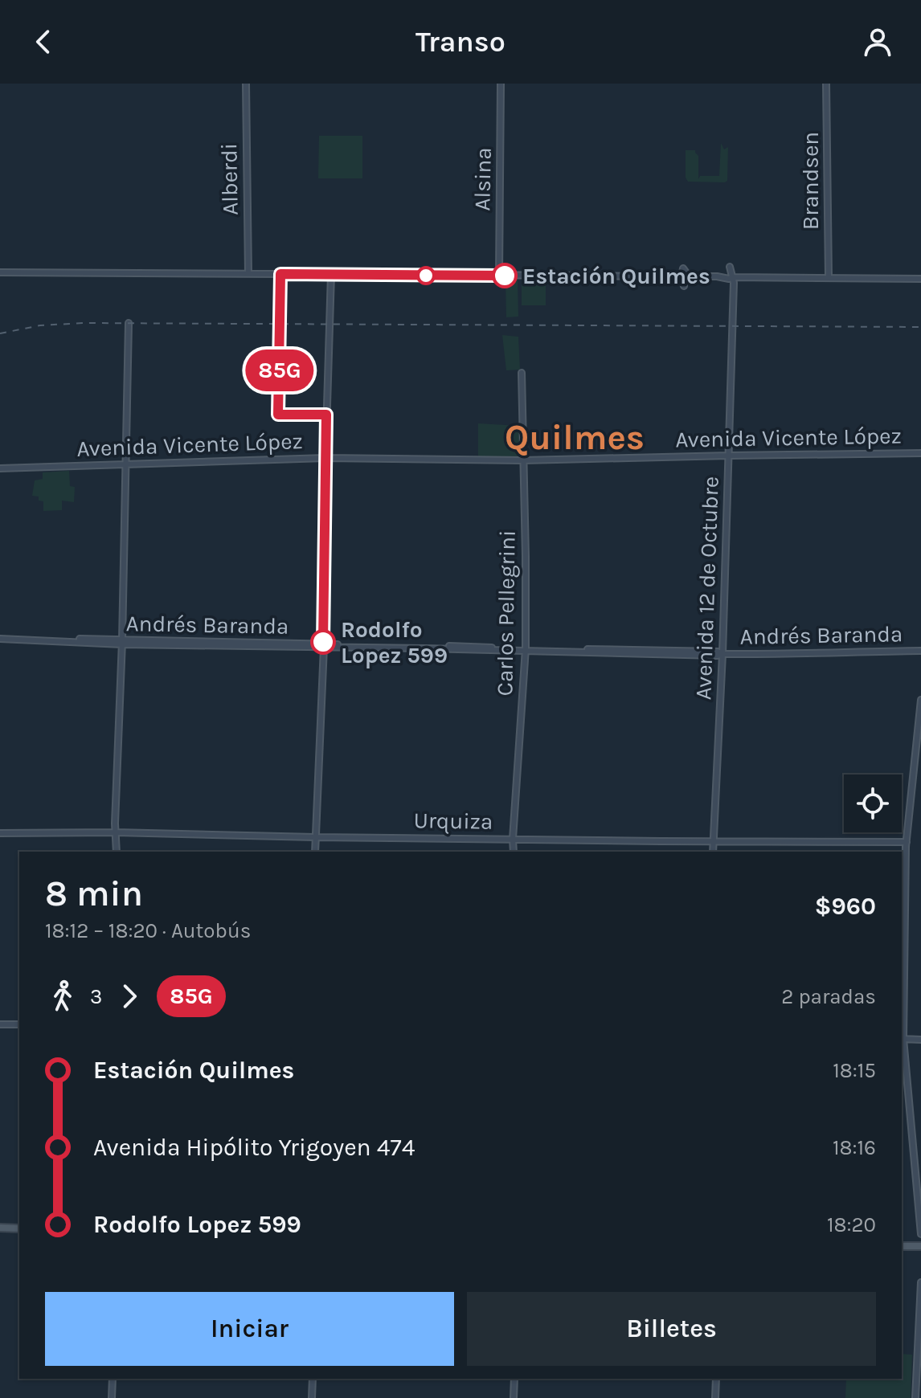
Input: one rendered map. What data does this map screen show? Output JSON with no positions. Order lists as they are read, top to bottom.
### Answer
{
  "streets": {
    "main road": [
      "Alberdi",
      "Alsina",
      "Brandsen",
      "Avenida Vicente López",
      "Avenida 12 de Octubre",
      "Carlos Pellegrini",
      "Andrés Baranda",
      "Urquiza"
    ]
  },
  "crossings": [
    ["Avenida Vicente López", "Avenida 12 de Octubre"],
    ["Avenida Vicente López", "Carlos Pellegrini"],
    ["Avenida 12 de Octubre", "Andrés Baranda"],
    ["Avenida 12 de Octubre", "Urquiza"],
    ["Carlos Pellegrini", "Andrés Baranda"],
    ["Carlos Pellegrini", "Urquiza"]
  ],
  "districts": ["Quilmes"],
  "places": ["Estación Quilmes", "Rodolfo Lopez 599"],
  "lines": ["bus line 85G"],
  "page": {
    "header": "Transo",
    "on_map": "85G",
    "heading": ["8 min", "18:12 – 18:20 · Autobús", "$960"],
    "legs": ["3", "85G", "2 paradas"],
    "list": [
      {
        "name": "Estación Quilmes",
        "value": "18:15"
      },
      {
        "name": "Avenida Hipólito Yrigoyen 474",
        "value": "18:16"
      },
      {
        "name": "Rodolfo Lopez 599",
        "value": "18:20"
      }
    ],
    "buttons": ["Iniciar", "Billetes"]
  }
}
